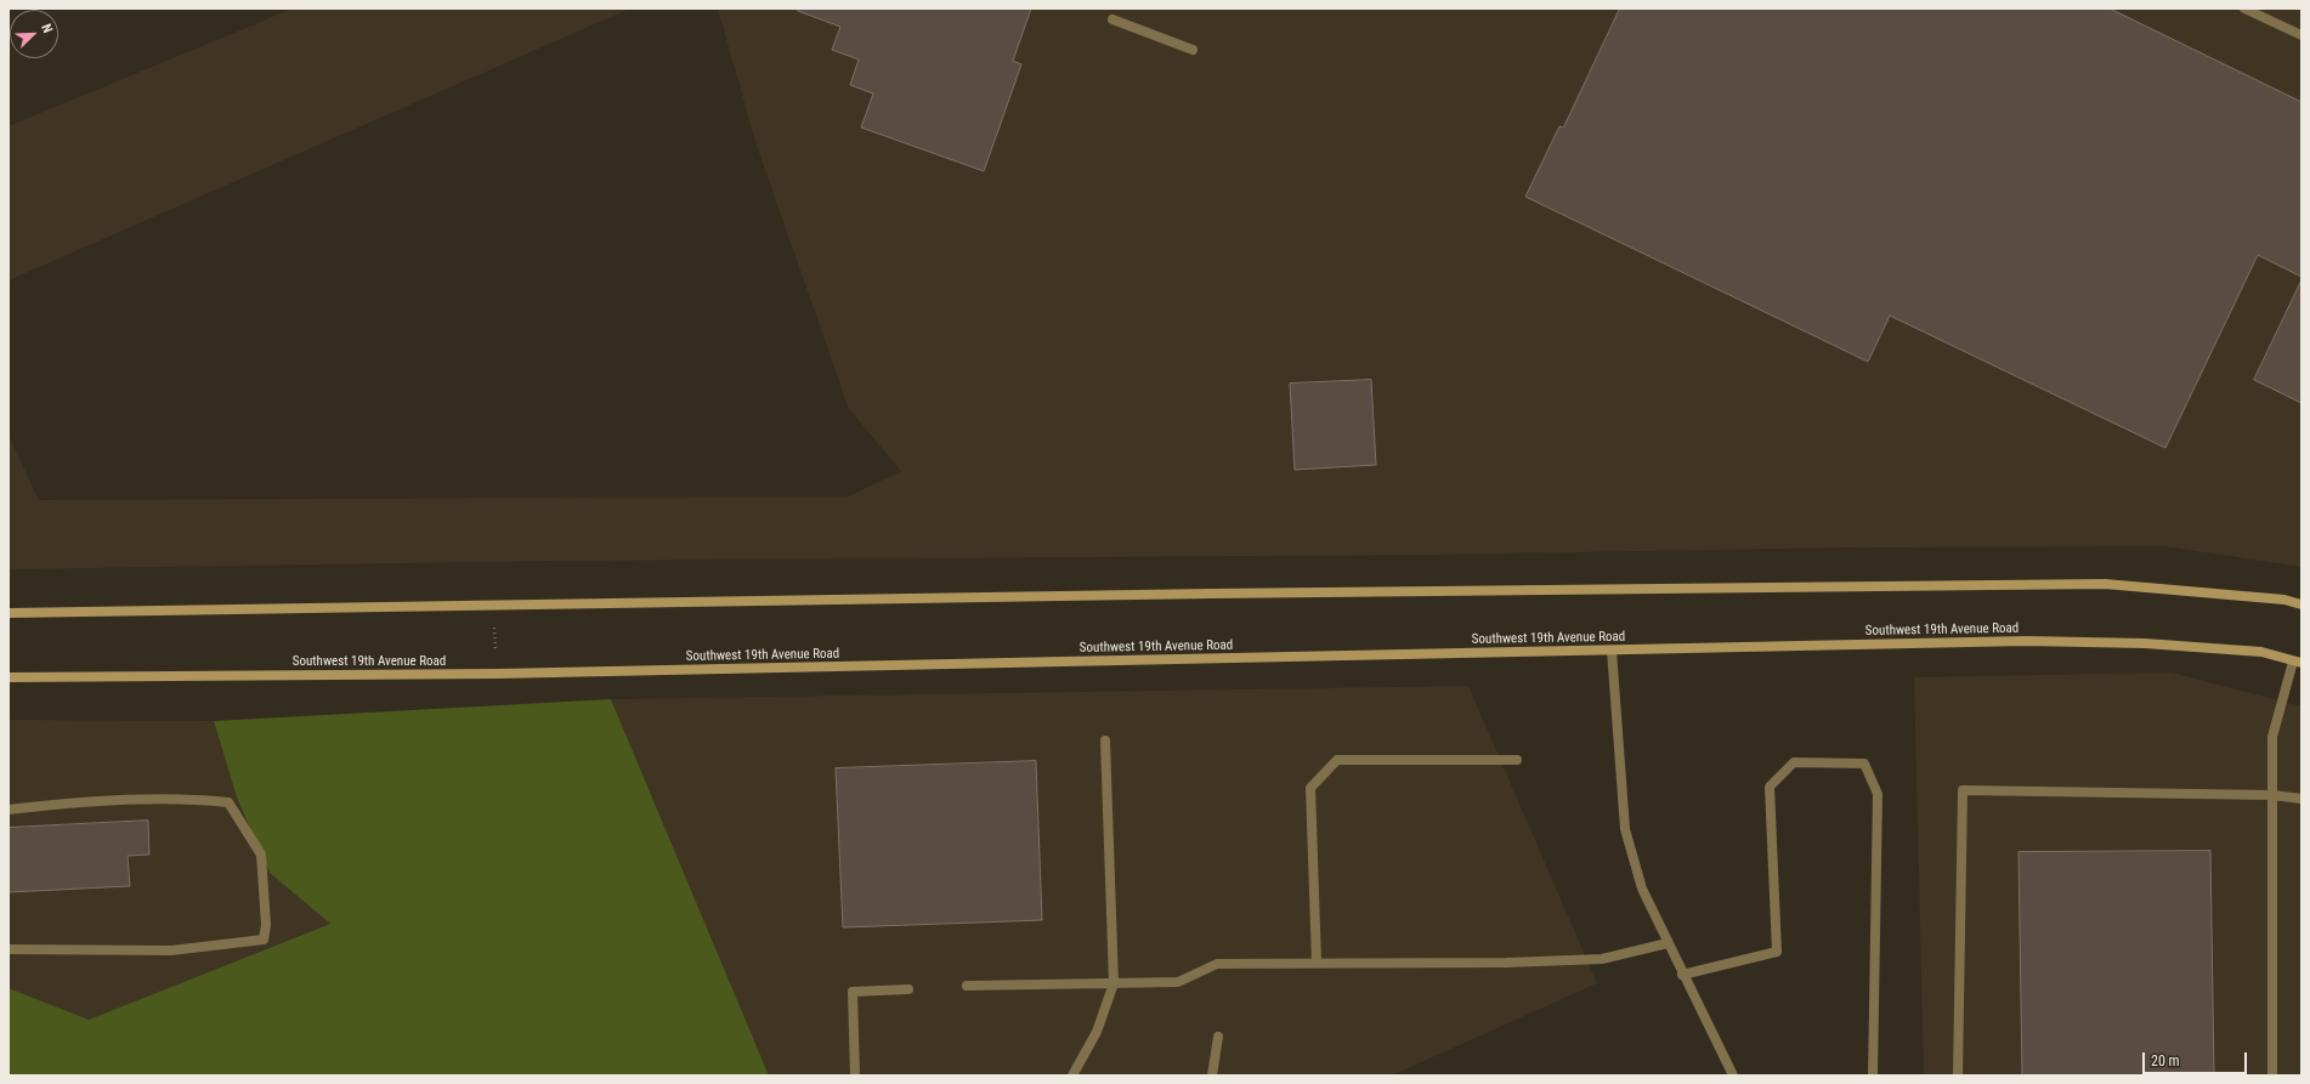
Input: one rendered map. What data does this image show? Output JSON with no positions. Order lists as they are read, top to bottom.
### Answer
{
  "streets": {
    "main road": ["Southwest 19th Avenue Road"]
  },
  "scale_bar": "20 m",
  "north": "top right"
}
